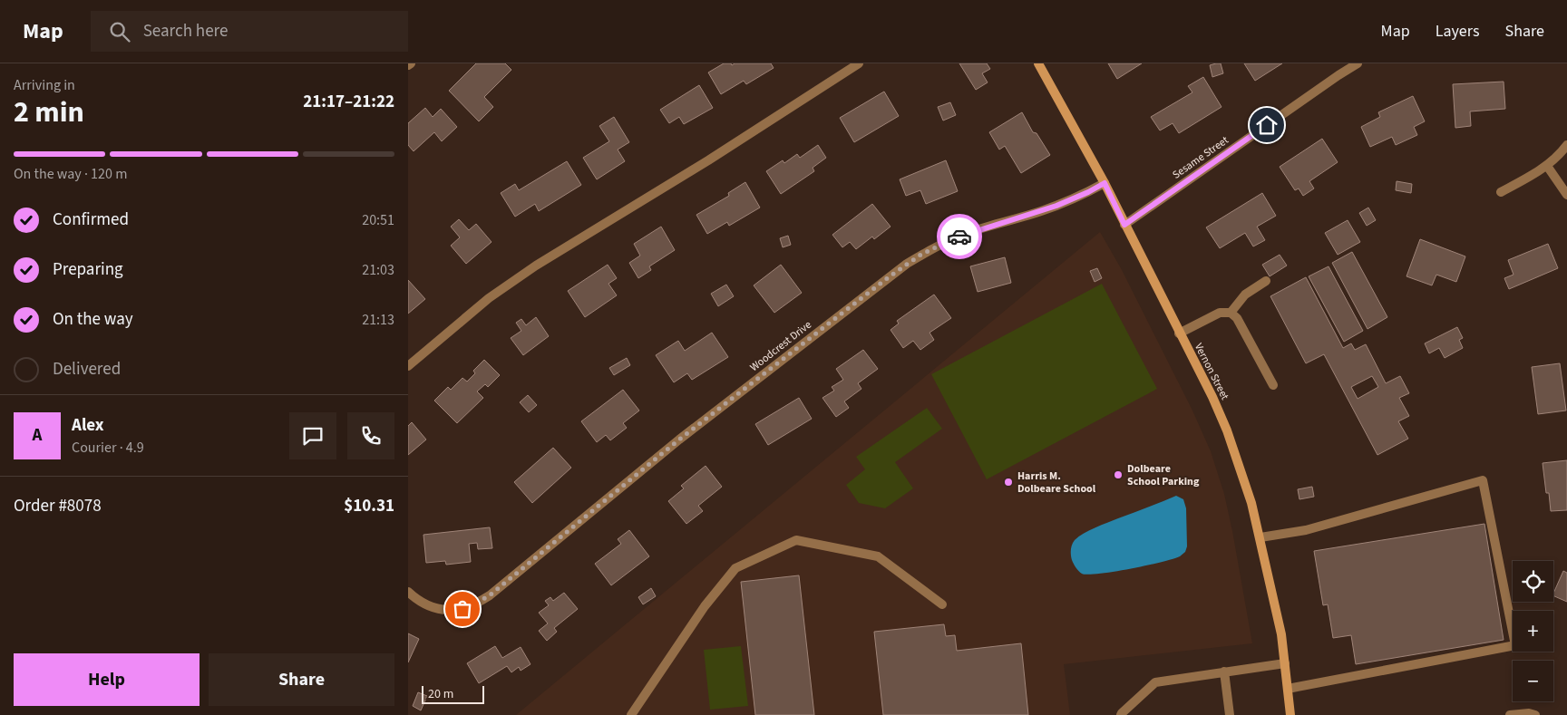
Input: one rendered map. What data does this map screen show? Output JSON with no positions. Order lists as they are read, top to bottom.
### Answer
{
  "streets": {
    "main road": ["Vernon Street"],
    "street": ["Sesame Street", "Woodcrest Drive"]
  },
  "crossings": [
    ["Sesame Street", "Vernon Street"],
    ["Woodcrest Drive", "Vernon Street"]
  ],
  "places": ["Dolbeare School Parking", "Harris M. Dolbeare School"],
  "scale_bar": "20 m",
  "page": {
    "header": "Map",
    "search": "Search here",
    "nav": ["Map", "Layers", "Share"],
    "heading": ["2 min", "Arriving in", "21:17–21:22"],
    "panel": [
      "Alex",
      "Courier · 4.9",
      "Order #8078",
      "$10.31"
    ],
    "bar": "On the way · 120 m",
    "list": [
      ["Confirmed", "20:51"],
      ["Preparing", "21:03"],
      ["On the way", "21:13"],
      "Delivered"
    ],
    "round": "A",
    "map_buttons": ["+", "−"],
    "buttons": ["Help", "Share"],
    "scale": "20 m"
  }
}
